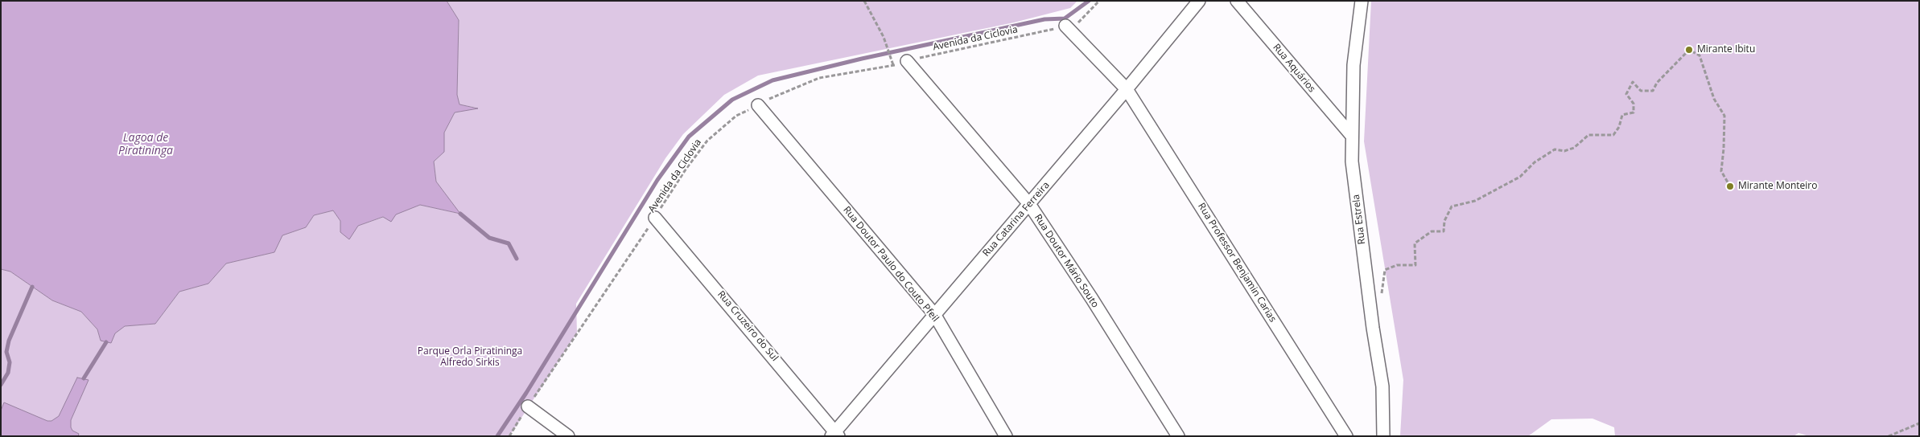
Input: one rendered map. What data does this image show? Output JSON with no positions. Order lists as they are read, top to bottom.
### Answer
{
  "streets": {
    "street": [
      "Rua Aquários",
      "Rua Catarina Ferreira",
      "Rua Estrela",
      "Rua Doutor Mário Souto",
      "Rua Professor Benjamin Carias",
      "Rua Doutor Paulo do Couto Pfeil",
      "Rua Cruzeiro do Sul"
    ],
    "path": ["Avenida da Ciclovia"]
  },
  "crossings": [
    ["Avenida da Ciclovia", "Rua Doutor Mário Souto"],
    ["Avenida da Ciclovia", "Rua Professor Benjamin Carias"],
    ["Avenida da Ciclovia", "Rua Doutor Paulo do Couto Pfeil"],
    ["Avenida da Ciclovia", "Rua Cruzeiro do Sul"],
    ["Rua Aquários", "Rua Estrela"],
    ["Rua Catarina Ferreira", "Rua Doutor Mário Souto"],
    ["Rua Catarina Ferreira", "Rua Professor Benjamin Carias"],
    ["Rua Catarina Ferreira", "Rua Doutor Paulo do Couto Pfeil"],
    ["Rua Catarina Ferreira", "Rua Cruzeiro do Sul"]
  ],
  "water": ["Lagoa de Piratininga"],
  "parks": ["Parque Orla Piratininga Alfredo Sirkis"],
  "places": ["Mirante Ibitu", "Mirante Monteiro"]
}
